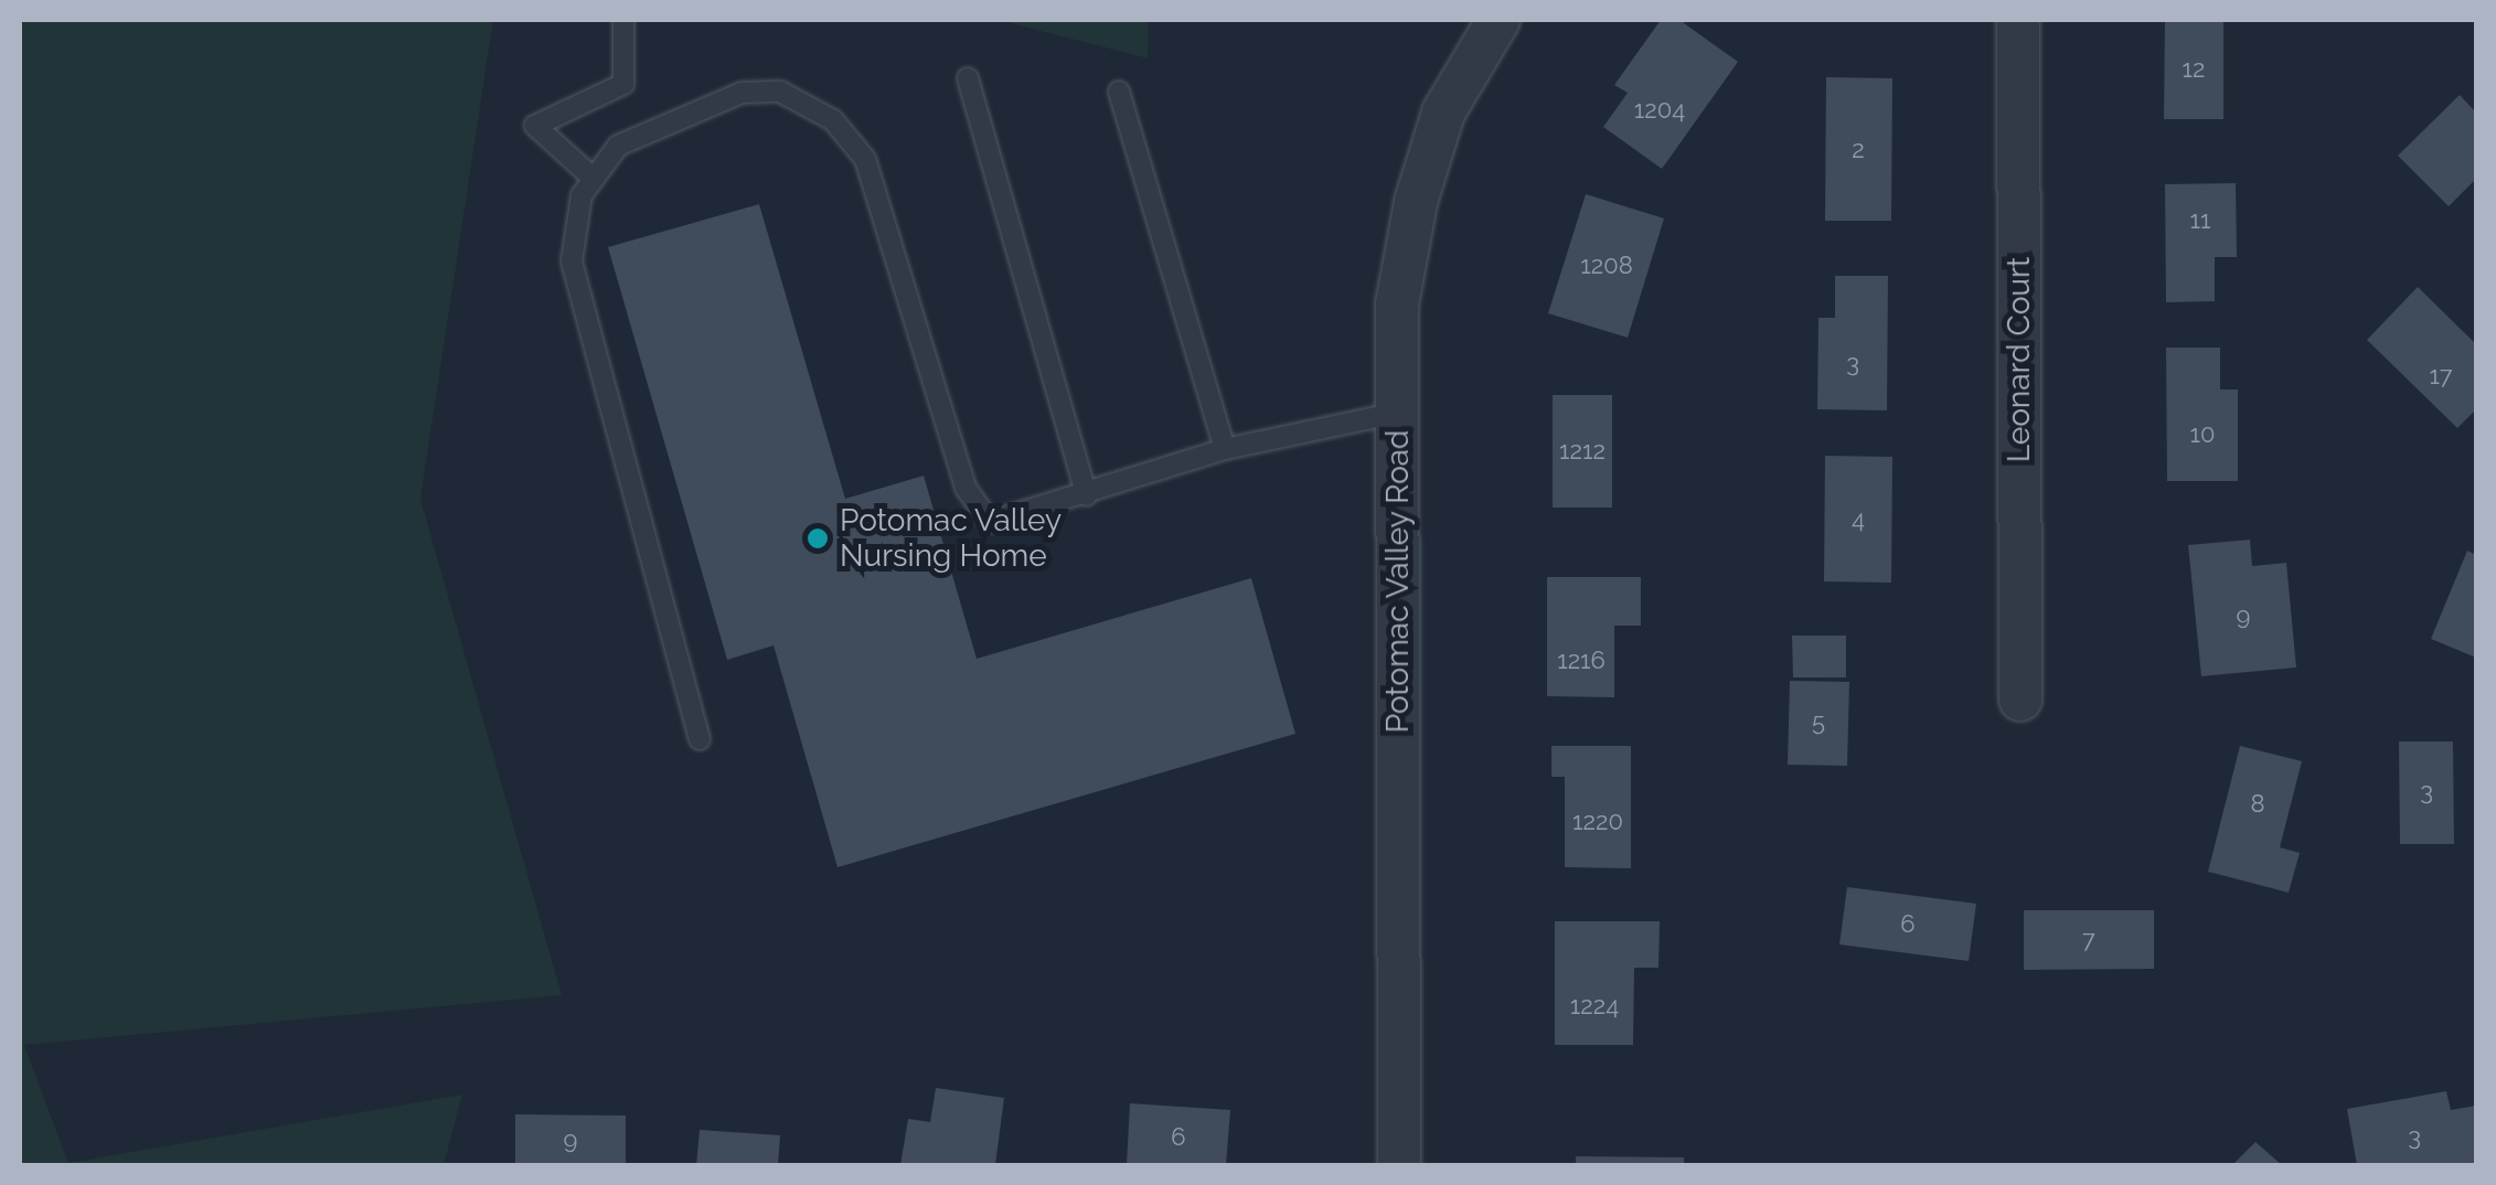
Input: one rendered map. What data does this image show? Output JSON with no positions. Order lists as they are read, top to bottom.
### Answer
{
  "streets": {
    "street": ["Leonard Court", "Potomac Valley Road"]
  },
  "places": ["Potomac Valley Nursing Home"],
  "house_numbers": [
    "12",
    "1204",
    "2",
    "11",
    "1208",
    "3",
    "17",
    "10",
    "1212",
    "4",
    "9",
    "1216",
    "5",
    "3",
    "8",
    "1220",
    "6",
    "7",
    "1224",
    "6",
    "3",
    "9"
  ]
}
